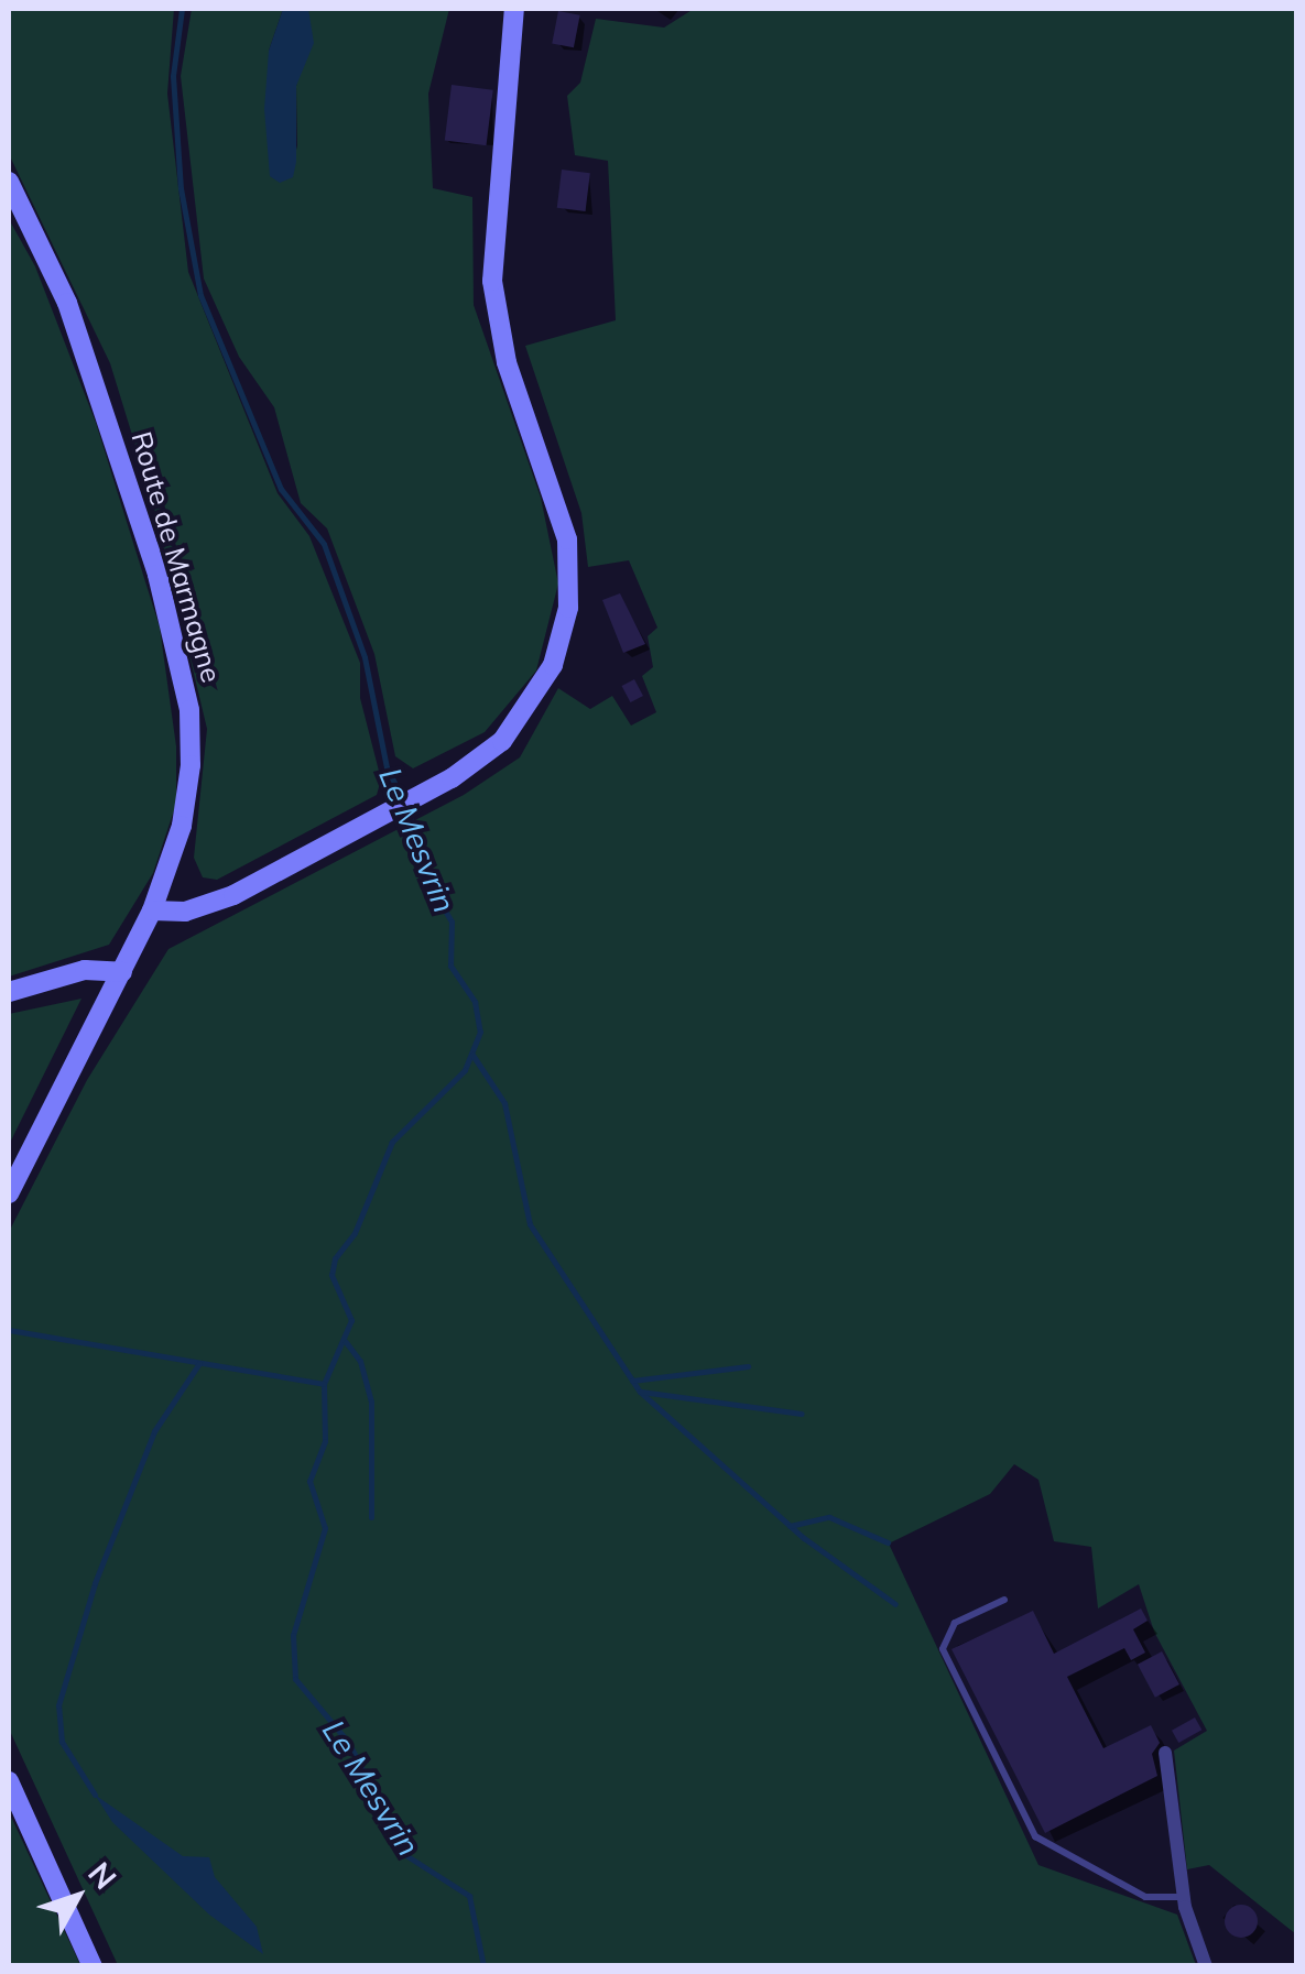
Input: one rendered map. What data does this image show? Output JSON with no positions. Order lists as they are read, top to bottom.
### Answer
{
  "streets": {
    "main road": ["Route de Marmagne"]
  },
  "water": ["Le Mesvrin"],
  "north": "top right"
}
